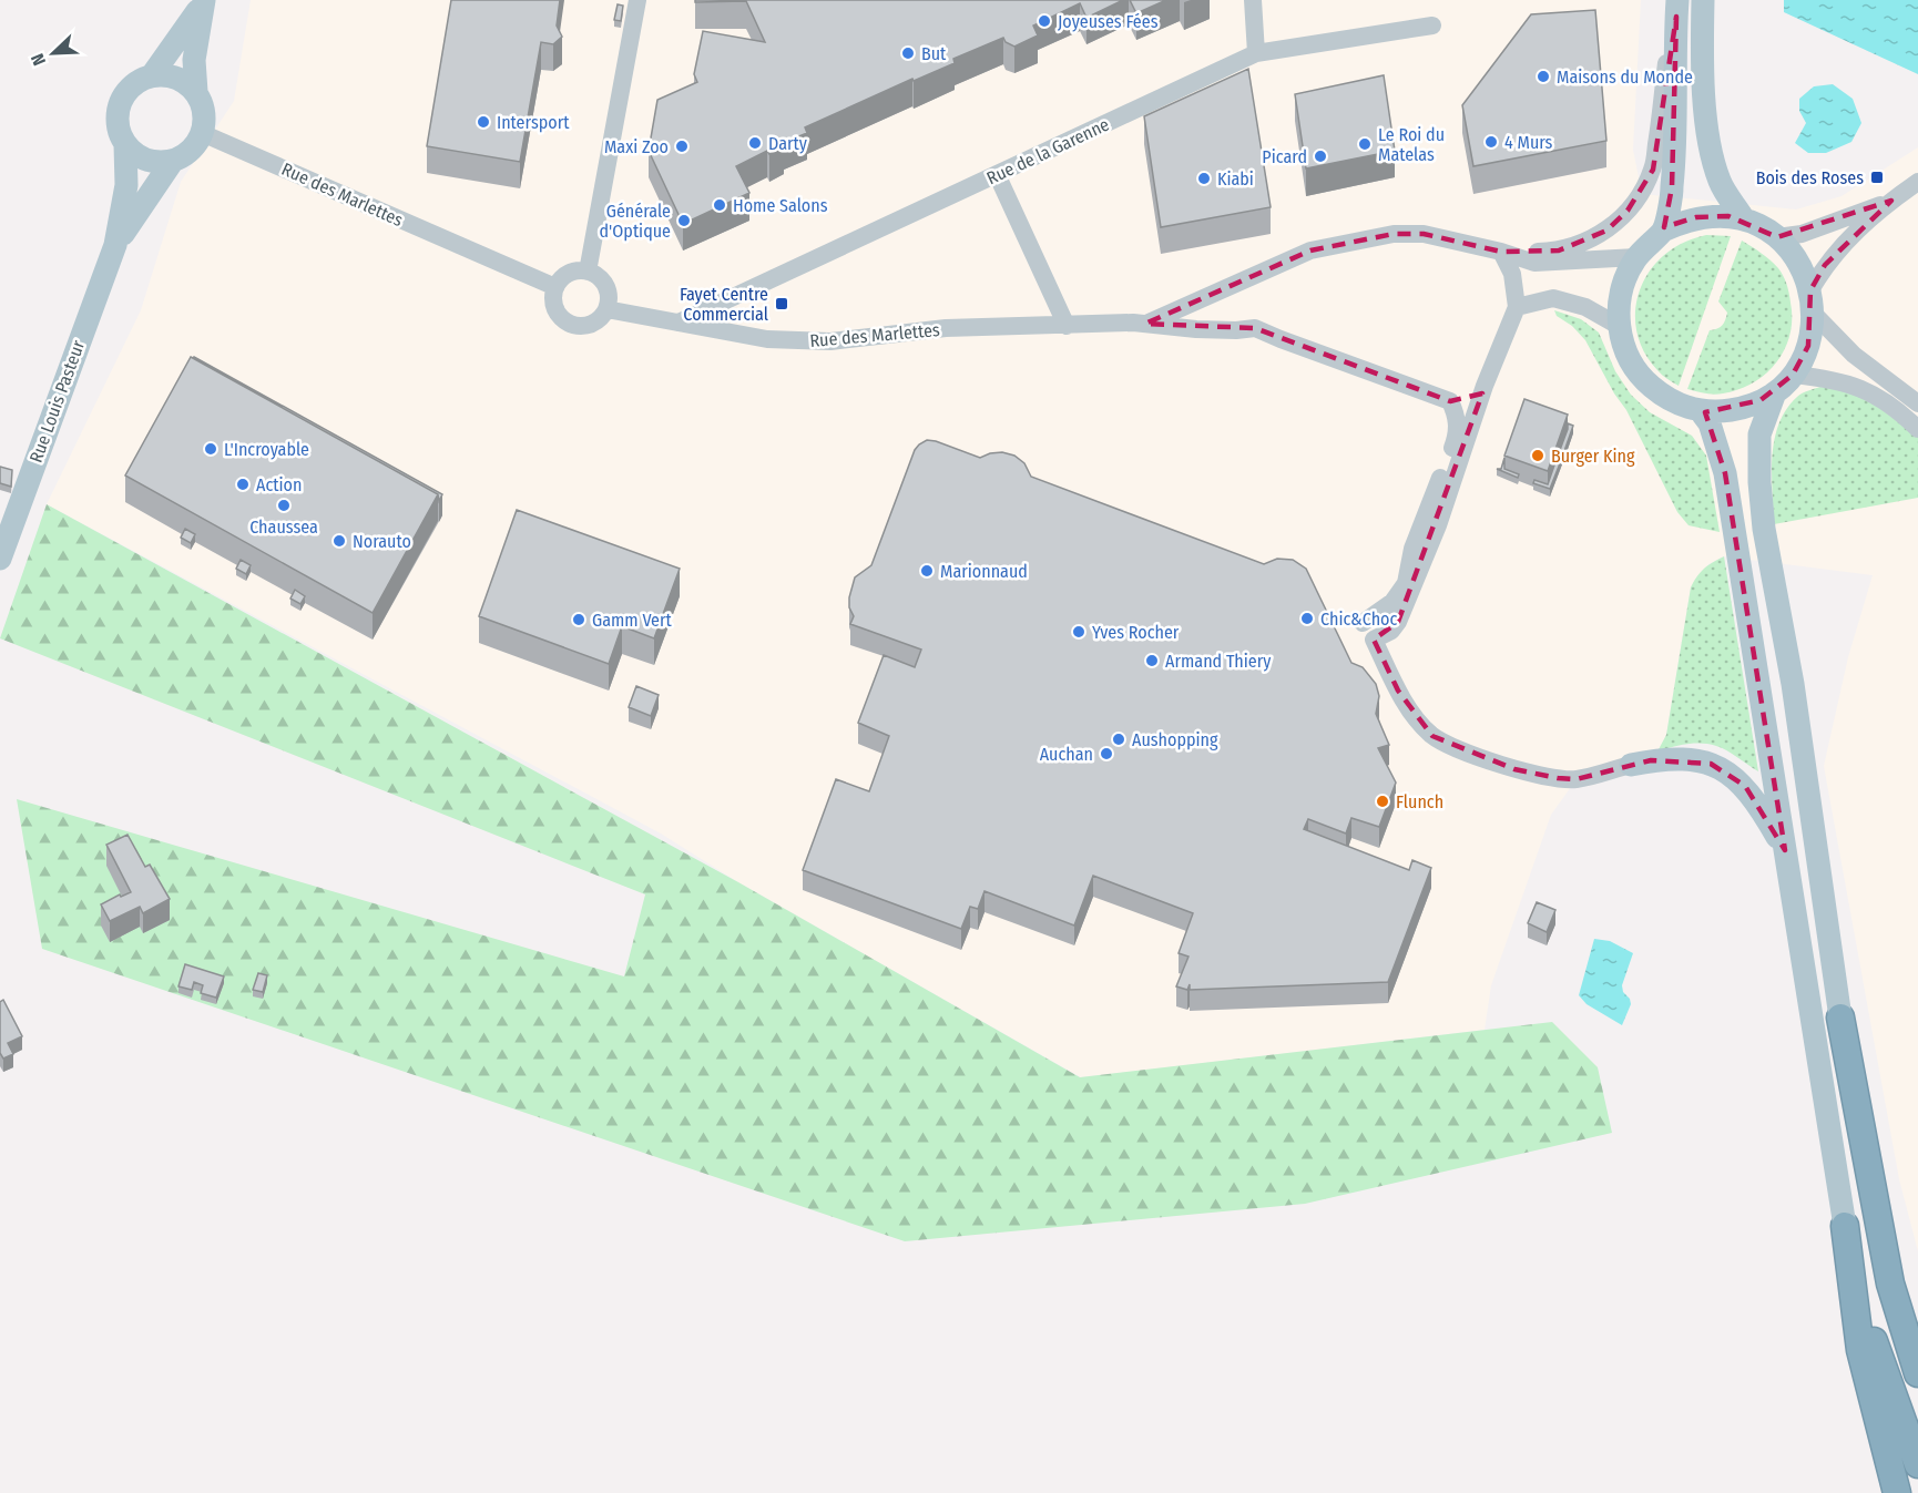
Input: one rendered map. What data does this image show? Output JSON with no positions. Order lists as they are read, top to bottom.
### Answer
{
  "streets": {
    "main road": ["Rue Louis Pasteur"],
    "street": ["Rue de la Garenne", "Rue des Marlettes"]
  },
  "crossings": [
    ["Rue de la Garenne", "Rue des Marlettes"],
    ["Rue des Marlettes", "Rue Louis Pasteur"]
  ],
  "places": {
    "other": [
      "Joyeuses Fées",
      "But",
      "Maisons du Monde",
      "Intersport",
      "4 Murs",
      "Darty",
      "Le Roi du Matelas",
      "Maxi Zoo",
      "Picard",
      "Kiabi",
      "Home Salons",
      "Générale d'Optique",
      "L'Incroyable",
      "Burger King",
      "Action",
      "Chaussea",
      "Norauto",
      "Marionnaud",
      "Chic&Choc",
      "Gamm Vert",
      "Yves Rocher",
      "Armand Thiery",
      "Aushopping",
      "Auchan",
      "Flunch"
    ],
    "transit": ["Bois des Roses", "Fayet Centre Commercial"]
  },
  "north": "bottom left"
}
